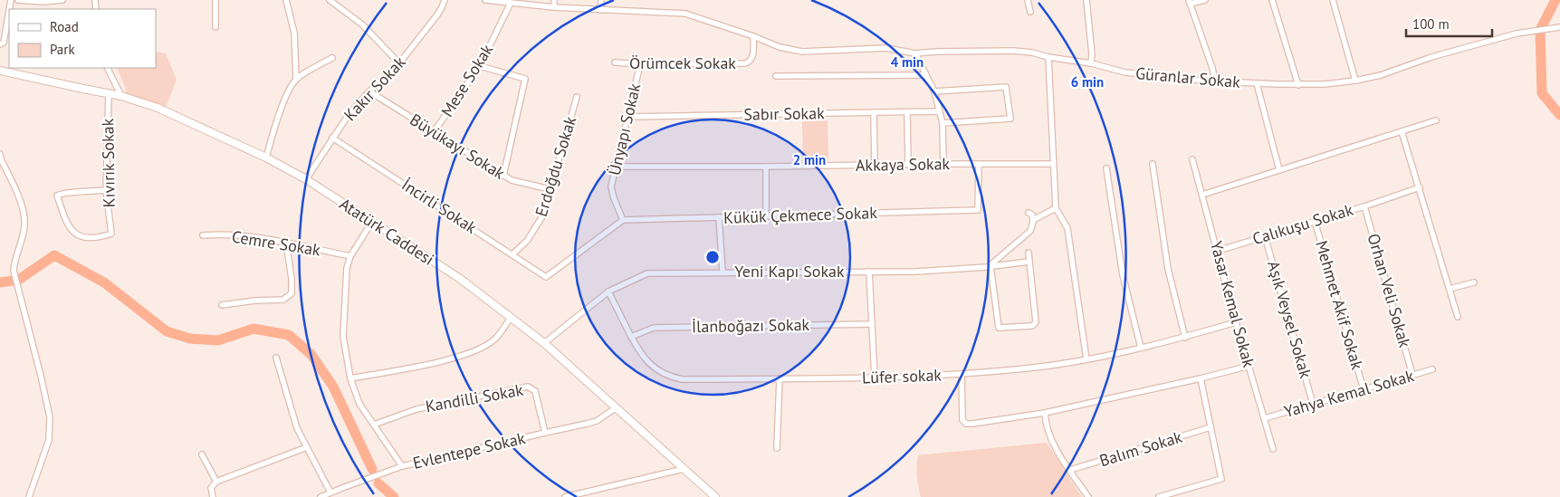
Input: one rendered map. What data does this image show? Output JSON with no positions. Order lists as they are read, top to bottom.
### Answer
{
  "streets": {
    "main road": ["Atatürk Caddesi"],
    "street": [
      "Örümcek Sokak",
      "Güranlar Sokak",
      "Mese Sokak",
      "Kakır Sokak",
      "Sabır Sokak",
      "Ünyapı Sokak",
      "Büyükayı Sokak",
      "Kıvırık Sokak",
      "Akkaya Sokak",
      "Erdoğdu Sokak",
      "İncirli Sokak",
      "Kükük Çekmece Sokak",
      "Calıkuşu Sokak",
      "Cemre Sokak",
      "Yeni Kapı Sokak",
      "Orhan Veli Sokak",
      "Yasar Kemal Sokak",
      "Mehmet Akif Sokak",
      "Aşık Veysel Sokak",
      "İlanboğazı Sokak",
      "Lüfer sokak",
      "Yahya Kemal Sokak",
      "Kandilli Sokak",
      "Balım Sokak",
      "Evlentepe Sokak"
    ]
  },
  "crossings": [
    ["Örümcek Sokak", "Güranlar Sokak"],
    ["Örümcek Sokak", "Ünyapı Sokak"],
    ["Güranlar Sokak", "Mese Sokak"],
    ["Mese Sokak", "Büyükayı Sokak"],
    ["Kakır Sokak", "Büyükayı Sokak"],
    ["Kakır Sokak", "İncirli Sokak"],
    ["Kakır Sokak", "Atatürk Caddesi"],
    ["Sabır Sokak", "Ünyapı Sokak"],
    ["Ünyapı Sokak", "Akkaya Sokak"],
    ["Ünyapı Sokak", "İncirli Sokak"],
    ["Ünyapı Sokak", "Kükük Çekmece Sokak"],
    ["Büyükayı Sokak", "Erdoğdu Sokak"],
    ["Kıvırık Sokak", "Atatürk Caddesi"],
    ["Akkaya Sokak", "Kükük Çekmece Sokak"],
    ["Erdoğdu Sokak", "İncirli Sokak"],
    ["İncirli Sokak", "Kükük Çekmece Sokak"],
    ["Calıkuşu Sokak", "Orhan Veli Sokak"],
    ["Calıkuşu Sokak", "Yasar Kemal Sokak"],
    ["Calıkuşu Sokak", "Mehmet Akif Sokak"],
    ["Calıkuşu Sokak", "Aşık Veysel Sokak"],
    ["Atatürk Caddesi", "Yeni Kapı Sokak"],
    ["Atatürk Caddesi", "Evlentepe Sokak"],
    ["Yeni Kapı Sokak", "Lüfer sokak"],
    ["Orhan Veli Sokak", "Yahya Kemal Sokak"],
    ["Yasar Kemal Sokak", "Lüfer sokak"],
    ["Yasar Kemal Sokak", "Yahya Kemal Sokak"],
    ["Mehmet Akif Sokak", "Yahya Kemal Sokak"],
    ["Aşık Veysel Sokak", "Yahya Kemal Sokak"],
    ["İlanboğazı Sokak", "Lüfer sokak"],
    ["Kandilli Sokak", "Evlentepe Sokak"]
  ],
  "legend": ["Road", "Park"],
  "scale_bar": "100 m",
  "rings": ["4 min", "6 min", "2 min"]
}
